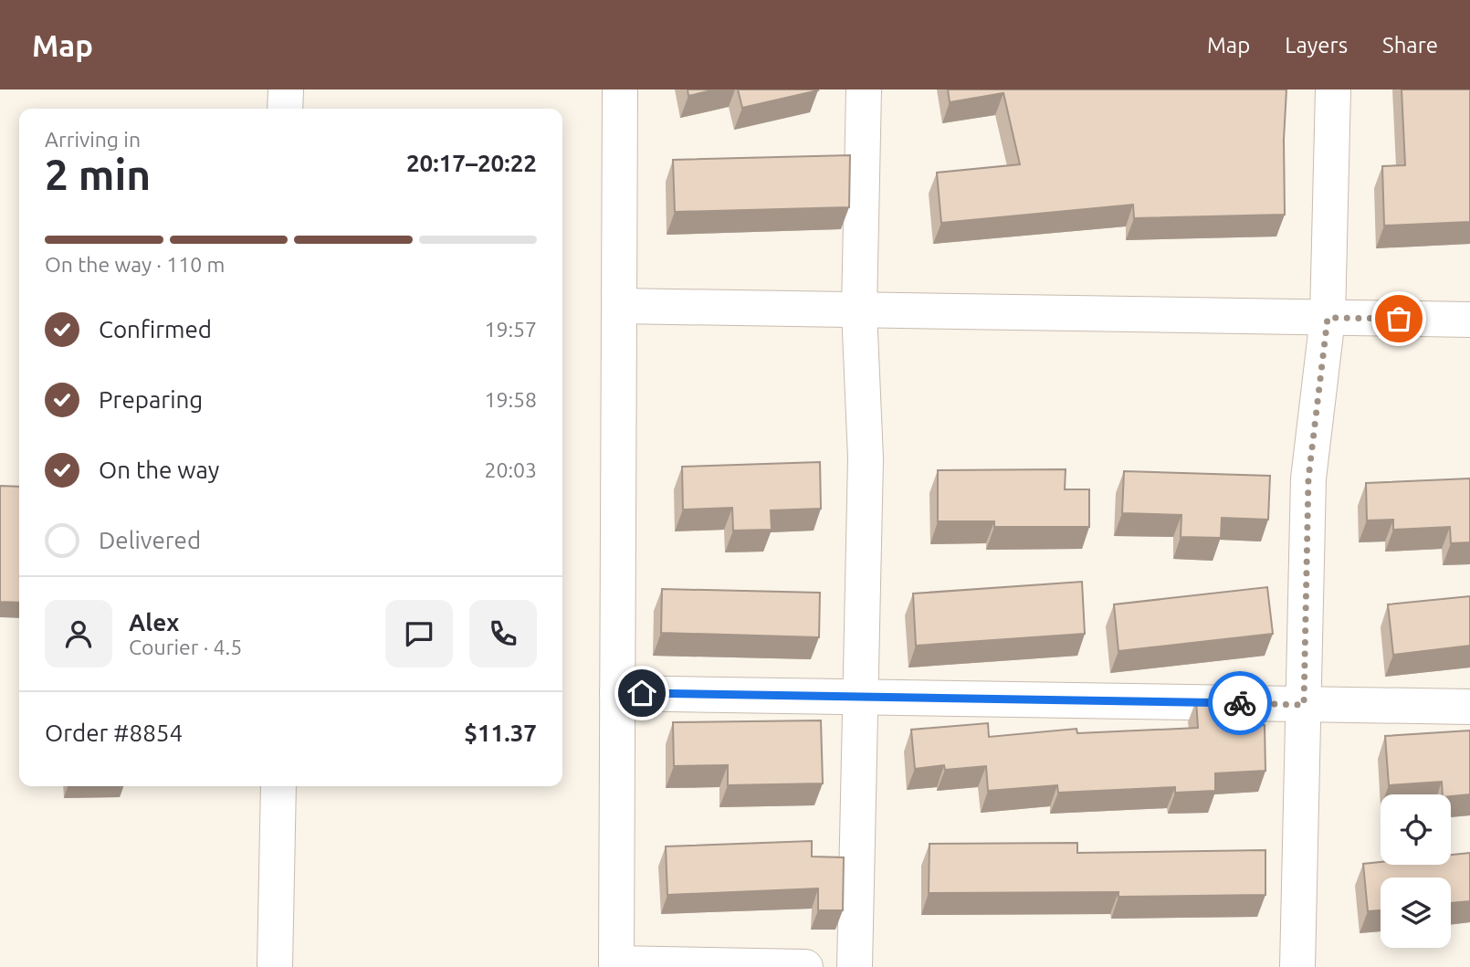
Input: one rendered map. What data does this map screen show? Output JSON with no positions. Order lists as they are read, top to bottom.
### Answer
{
  "page": {
    "header": "Map",
    "nav": ["Map", "Layers", "Share"],
    "heading": ["2 min", "Arriving in", "20:17–20:22"],
    "panel": [
      "Alex",
      "Courier · 4.5",
      "Order #8854",
      "$11.37"
    ],
    "bar": "On the way · 110 m",
    "list": [
      ["Confirmed", "19:57"],
      ["Preparing", "19:58"],
      ["On the way", "20:03"],
      "Delivered"
    ]
  }
}
